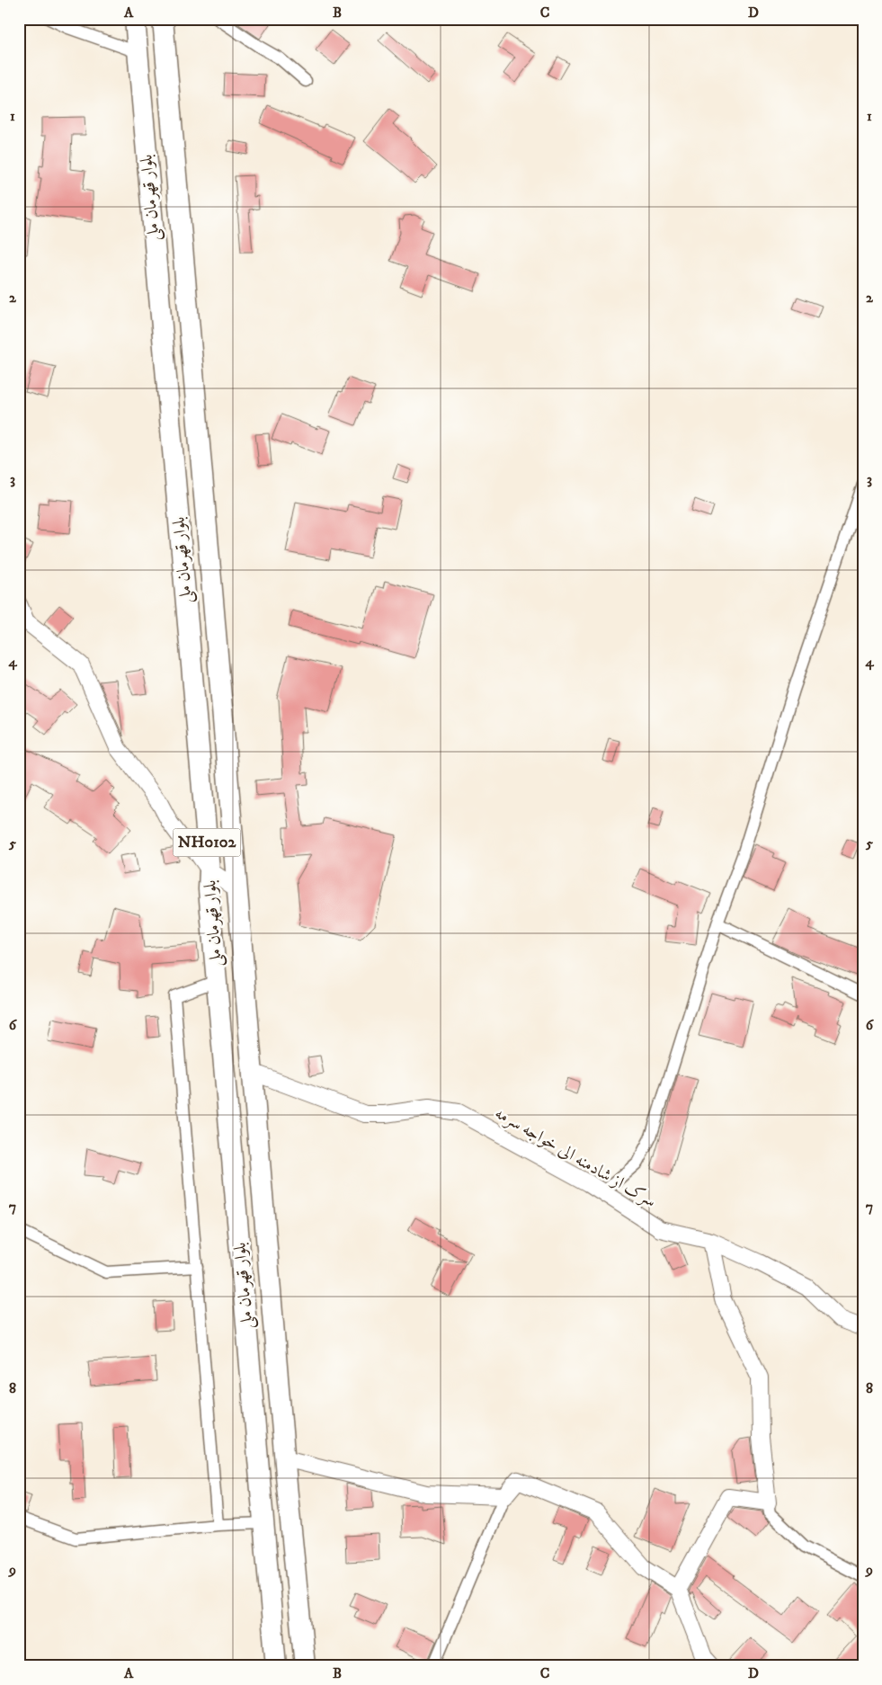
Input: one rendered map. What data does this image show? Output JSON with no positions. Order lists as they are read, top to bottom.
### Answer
{
  "streets": {
    "highway": ["بلوار قهرمان ملی", "NH0102"],
    "street": ["سرک از شادمنه الی خواجه سرمه"]
  },
  "crossings": [
    ["بلوار قهرمان ملی", "سرک از شادمنه الی خواجه سرمه"]
  ],
  "grid": {
    "columns": [
      "A",
      "B",
      "C",
      "D"
    ],
    "rows": [
      "1",
      "2",
      "3",
      "4",
      "5",
      "6",
      "7",
      "8",
      "9"
    ]
  }
}
